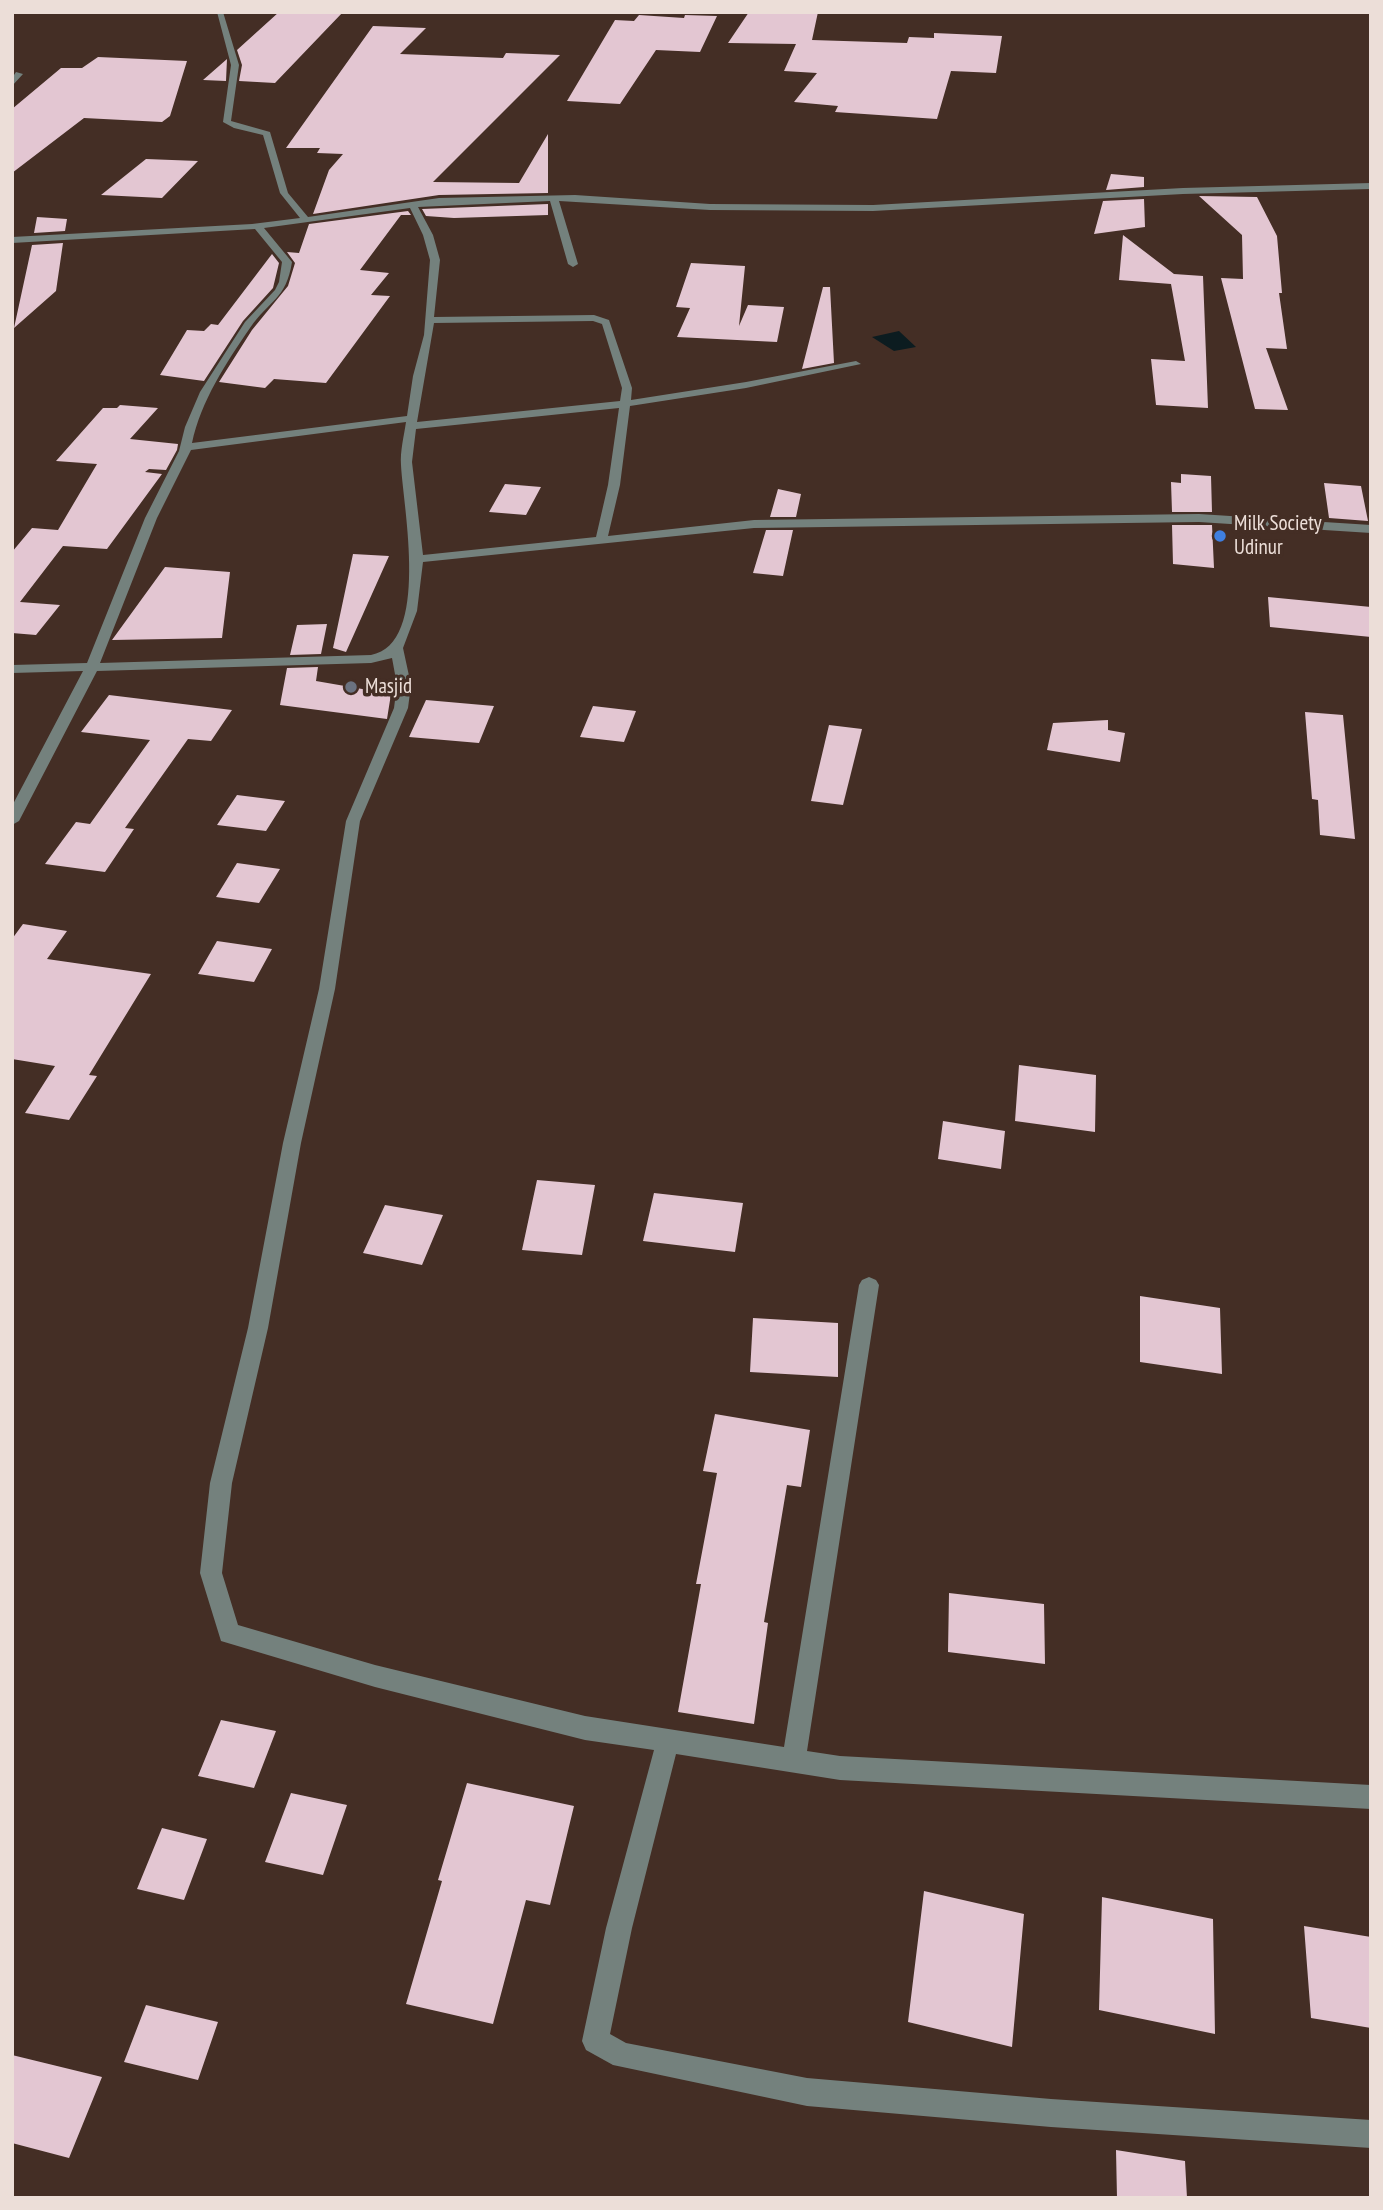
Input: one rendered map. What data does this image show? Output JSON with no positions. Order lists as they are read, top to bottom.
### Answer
{
  "places": ["Milk Society Udinur", "Masjid"]
}
